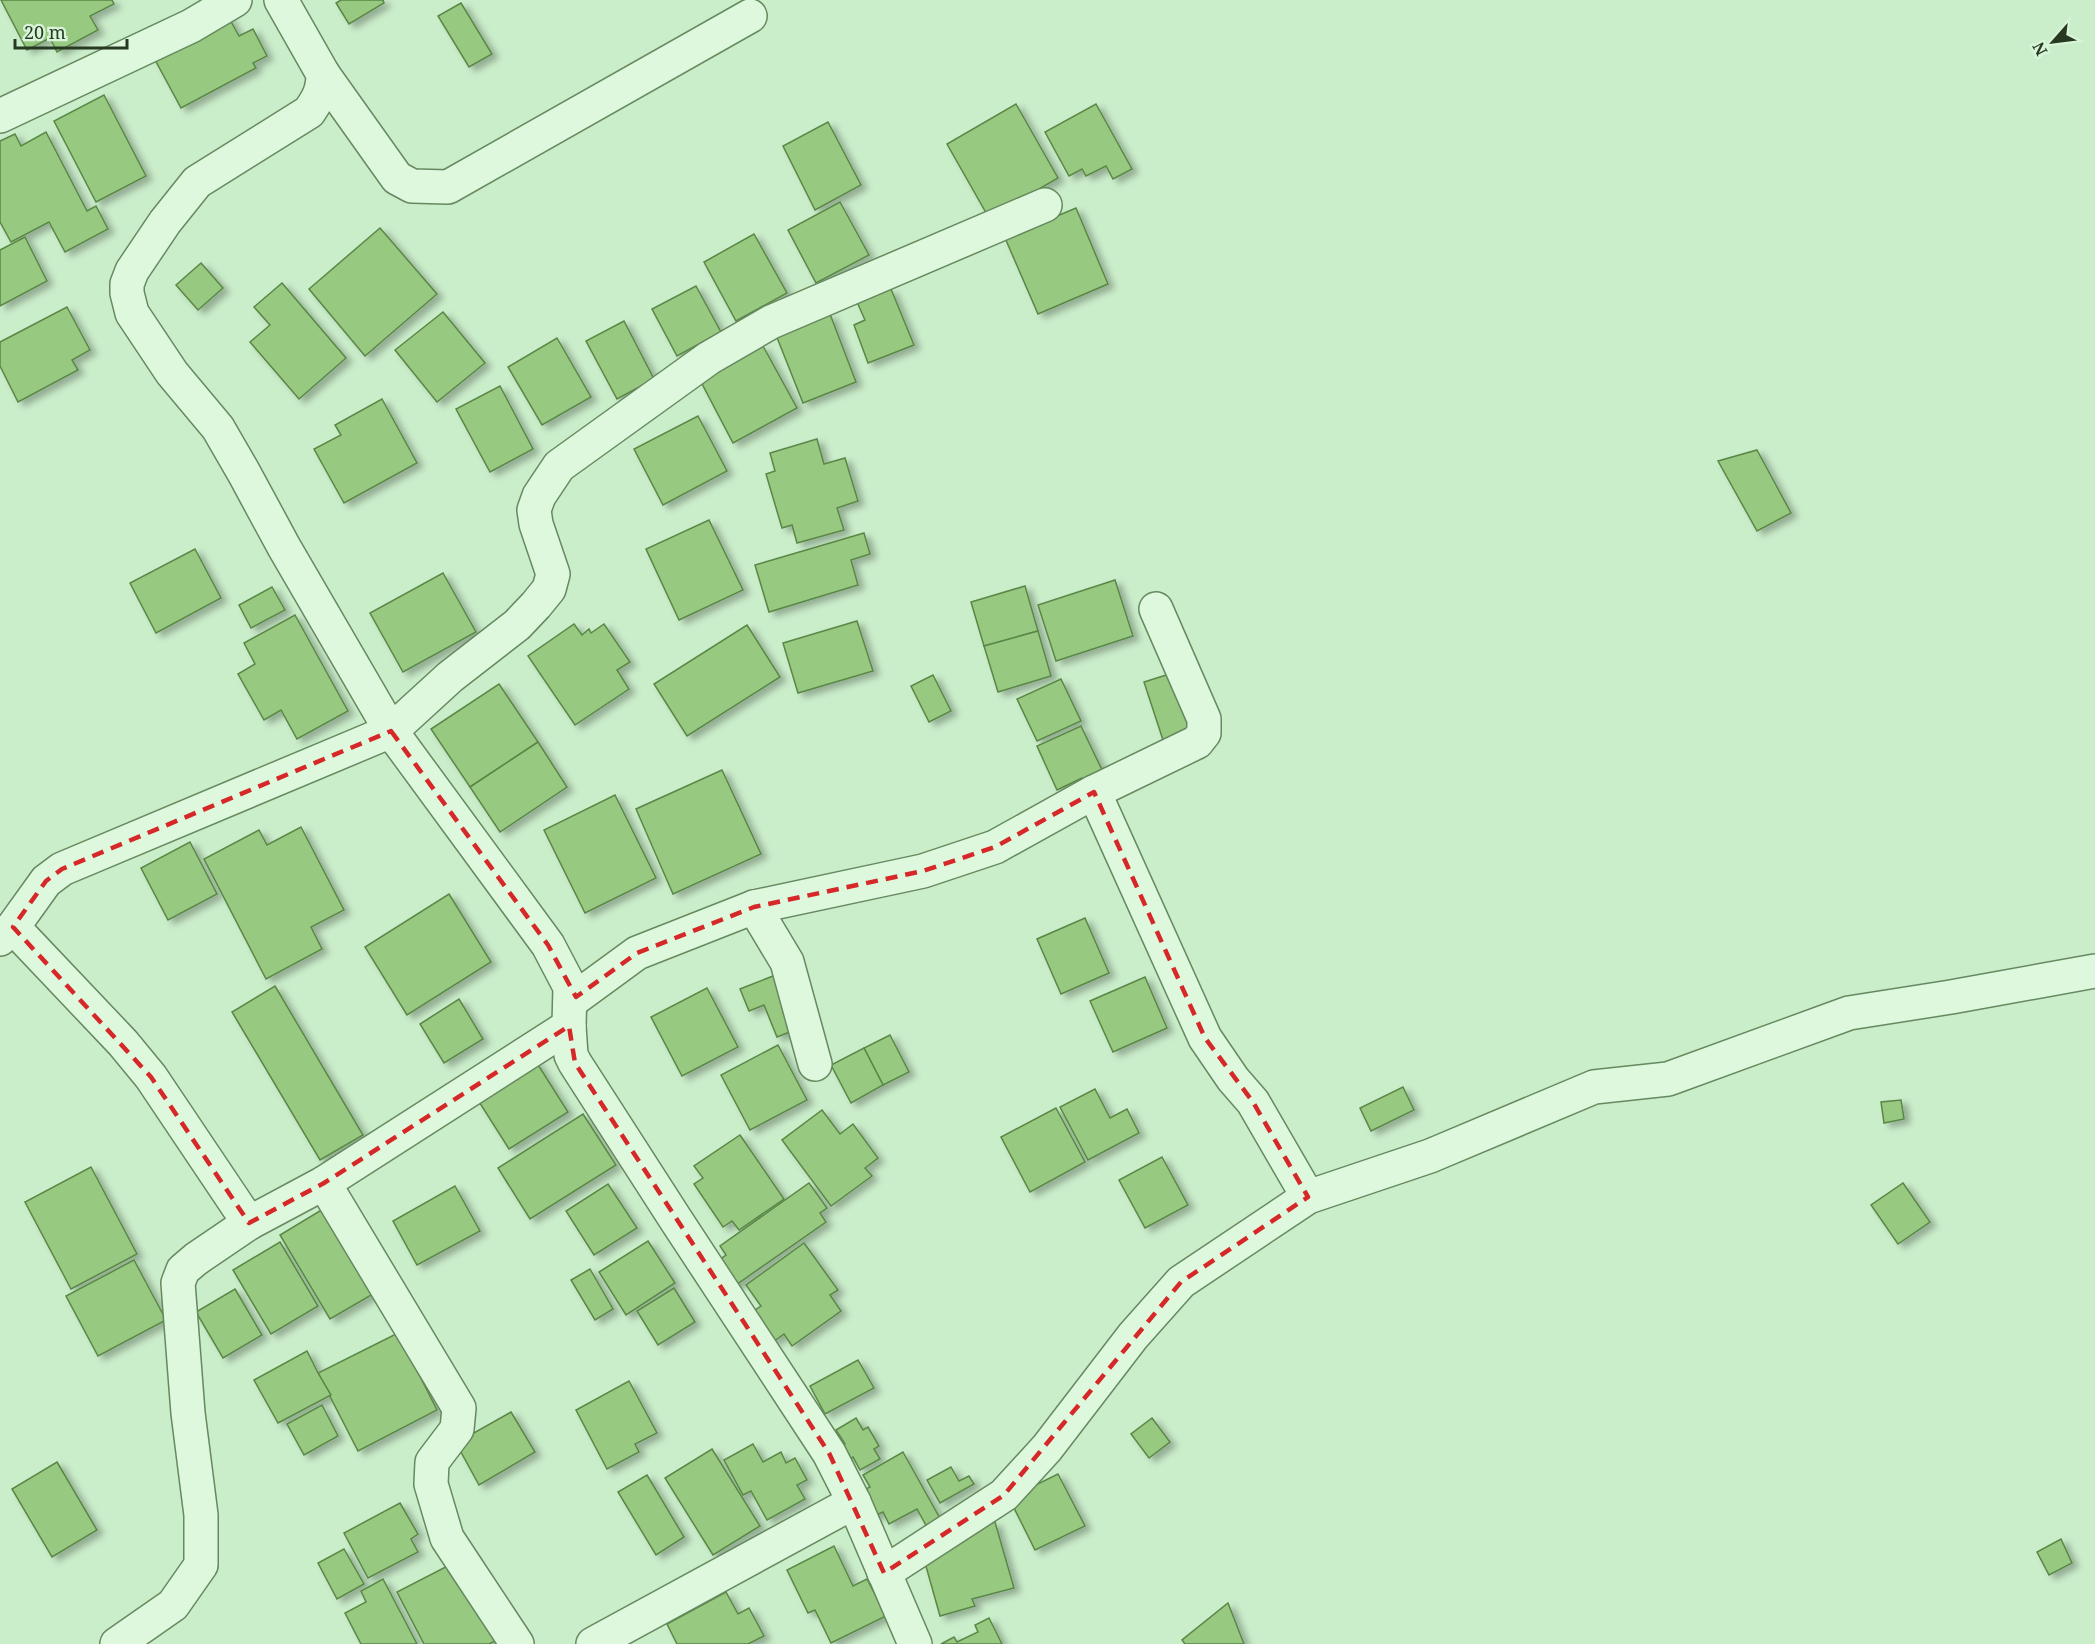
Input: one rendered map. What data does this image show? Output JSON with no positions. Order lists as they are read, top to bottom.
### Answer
{
  "scale_bar": "20 m",
  "north": "bottom left"
}
